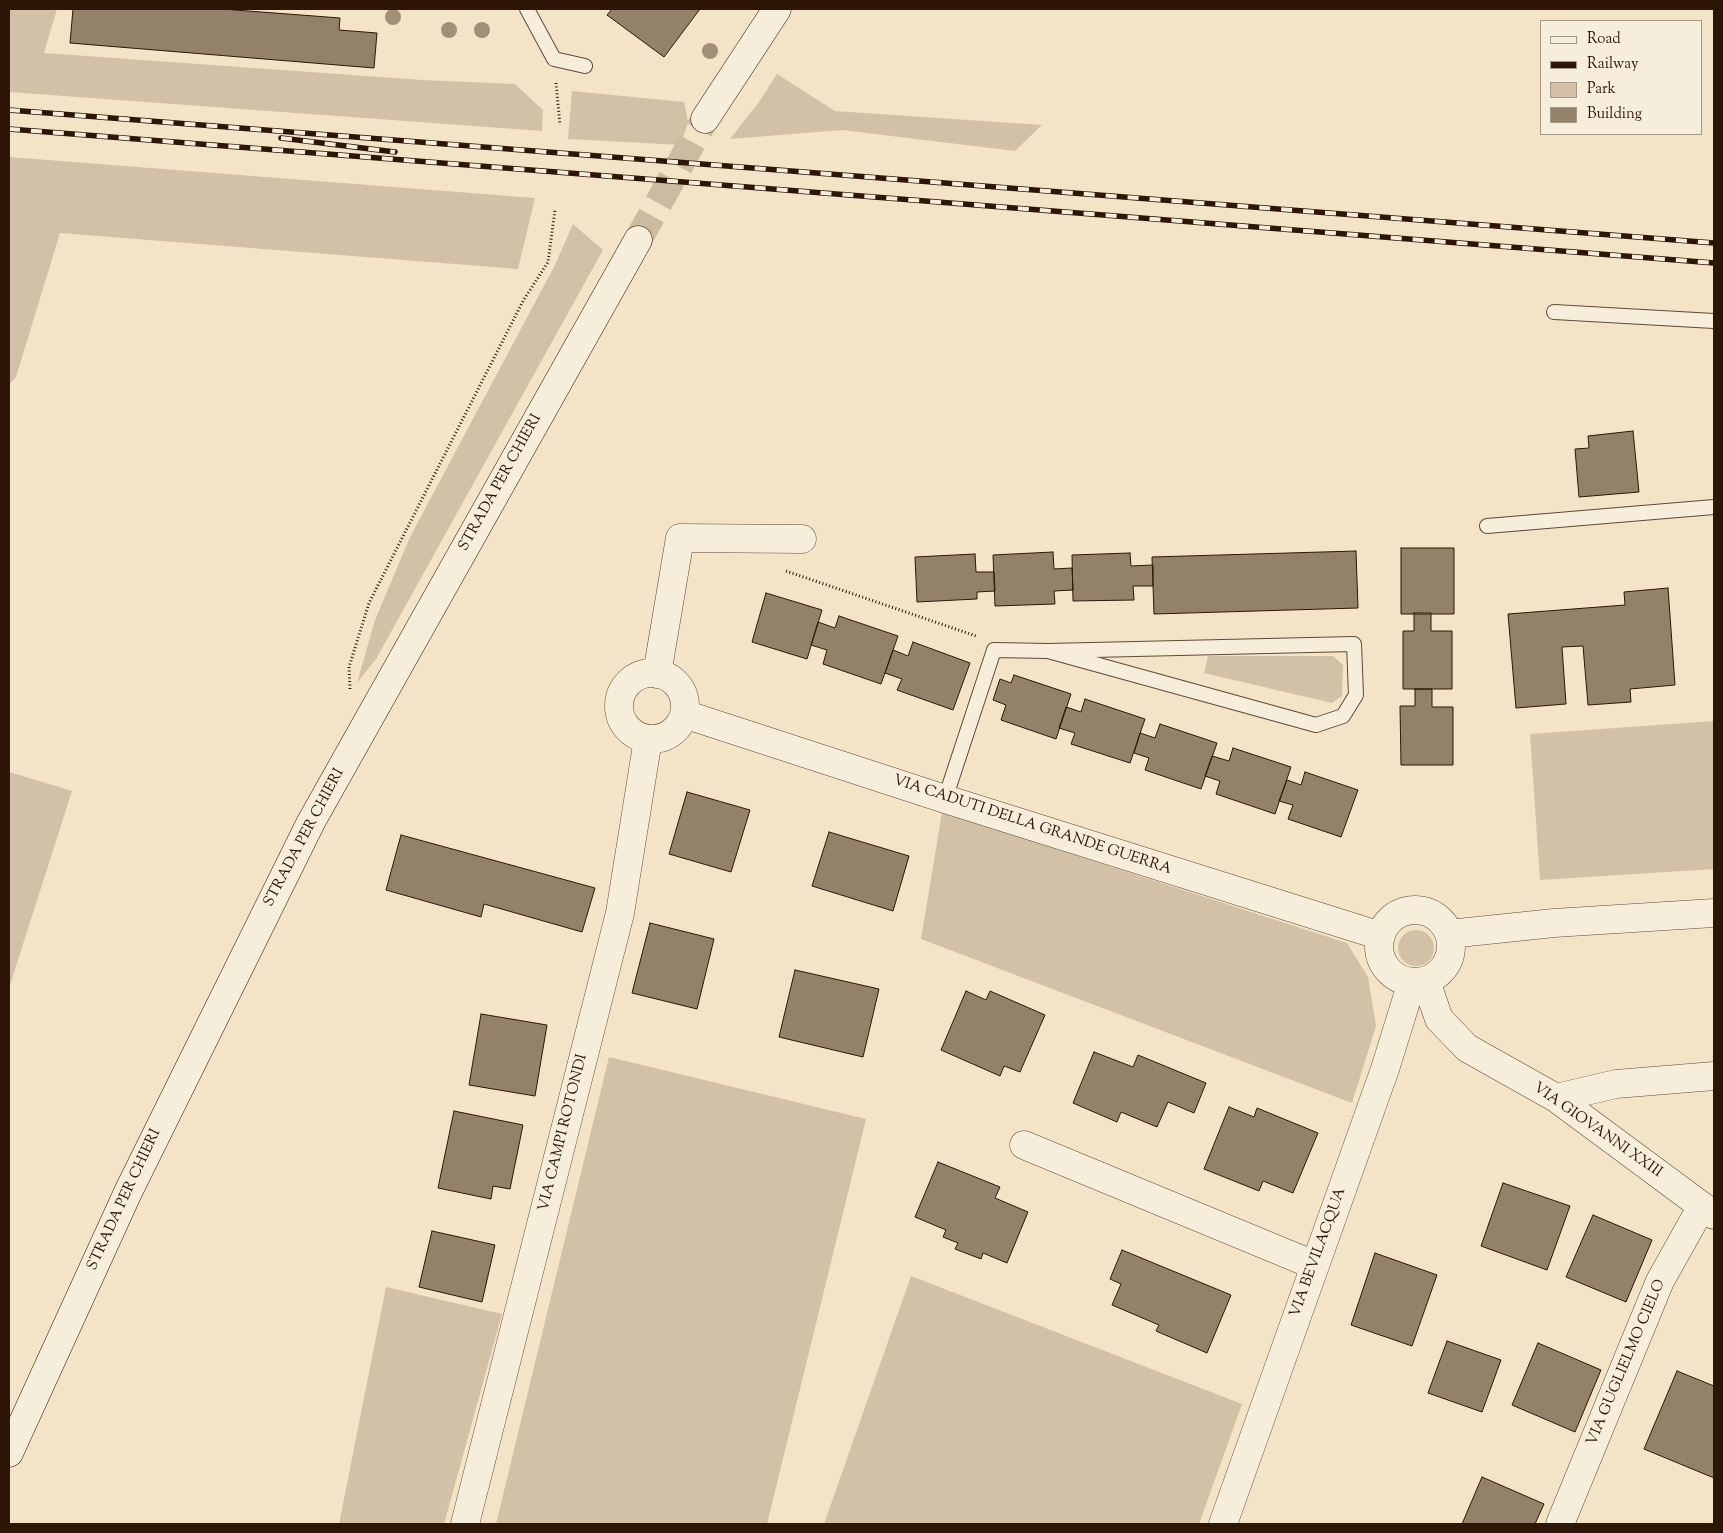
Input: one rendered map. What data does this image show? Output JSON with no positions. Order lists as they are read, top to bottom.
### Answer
{
  "streets": {
    "street": [
      "STRADA PER CHIERI",
      "VIA CADUTI DELLA GRANDE GUERRA",
      "VIA GIOVANNI XXIII",
      "VIA CAMPI ROTONDI",
      "VIA BEVILACQUA",
      "VIA GUGLIELMO CIELO"
    ]
  },
  "crossings": [
    ["VIA CADUTI DELLA GRANDE GUERRA", "VIA GIOVANNI XXIII"],
    ["VIA CADUTI DELLA GRANDE GUERRA", "VIA CAMPI ROTONDI"],
    ["VIA CADUTI DELLA GRANDE GUERRA", "VIA BEVILACQUA"],
    ["VIA GIOVANNI XXIII", "VIA BEVILACQUA"],
    ["VIA GIOVANNI XXIII", "VIA GUGLIELMO CIELO"]
  ],
  "legend": [
    "Road",
    "Railway",
    "Park",
    "Building"
  ]
}
